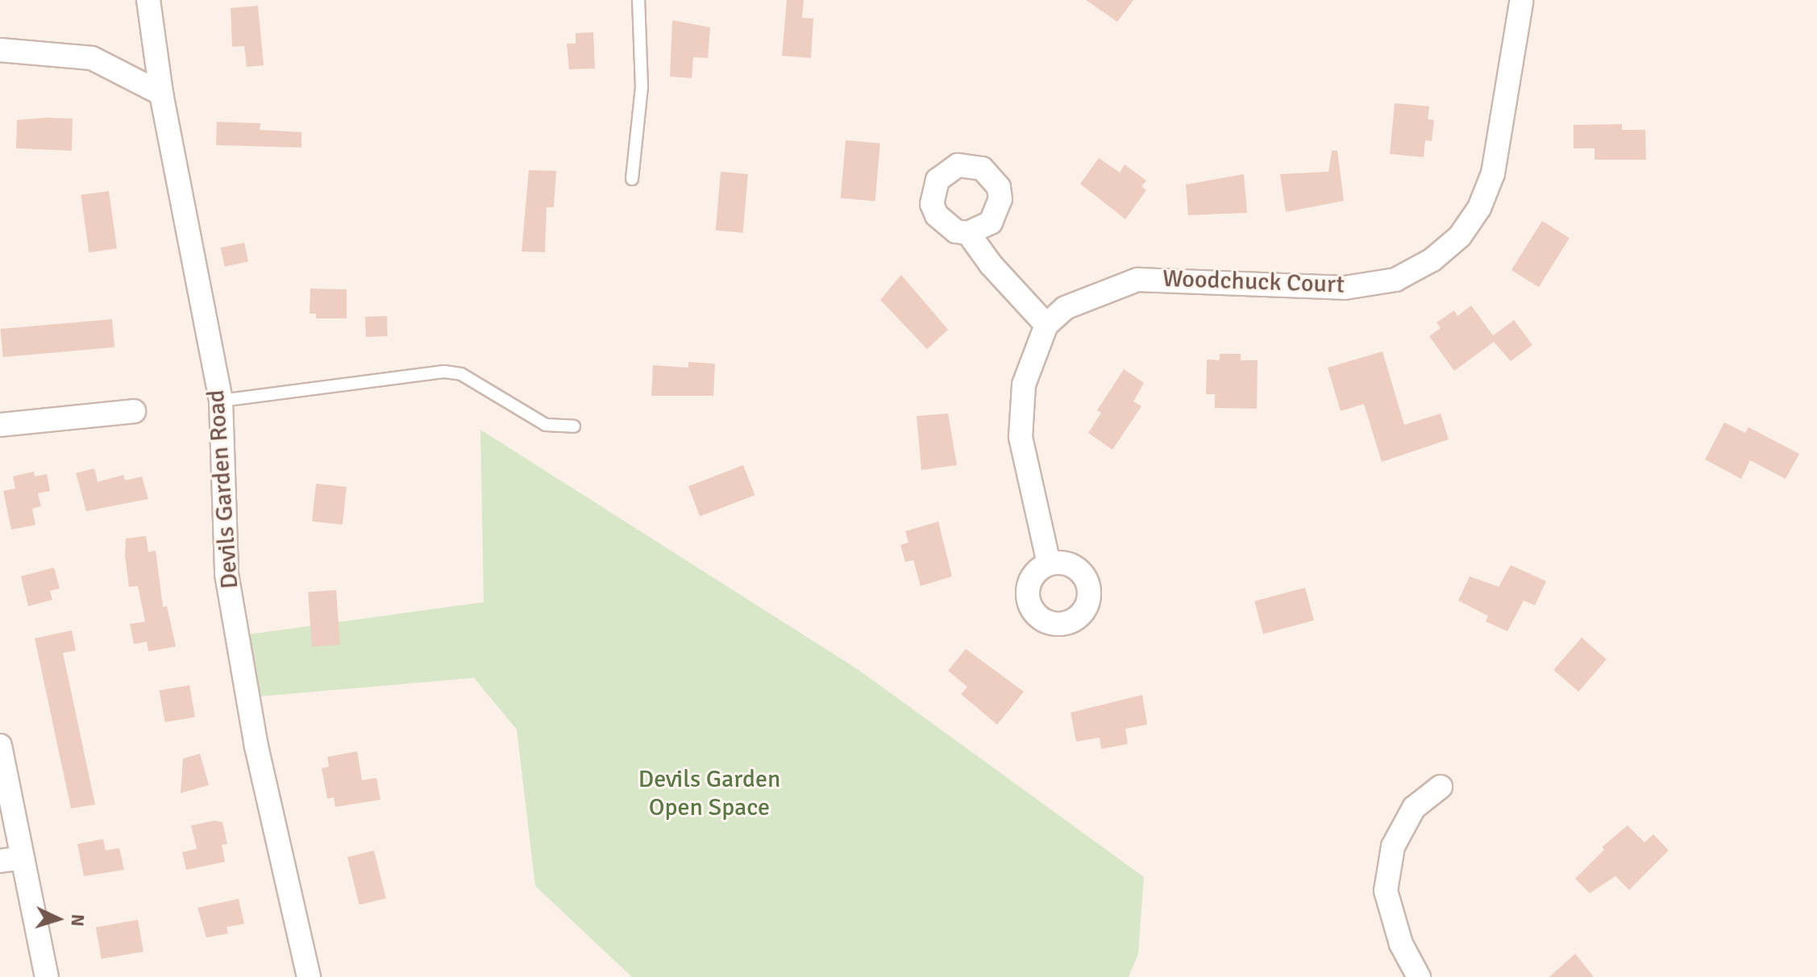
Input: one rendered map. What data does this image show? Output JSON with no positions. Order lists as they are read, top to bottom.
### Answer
{
  "streets": {
    "street": ["Woodchuck Court", "Devils Garden Road"]
  },
  "parks": ["Devils Garden Open Space"],
  "north": "right"
}
